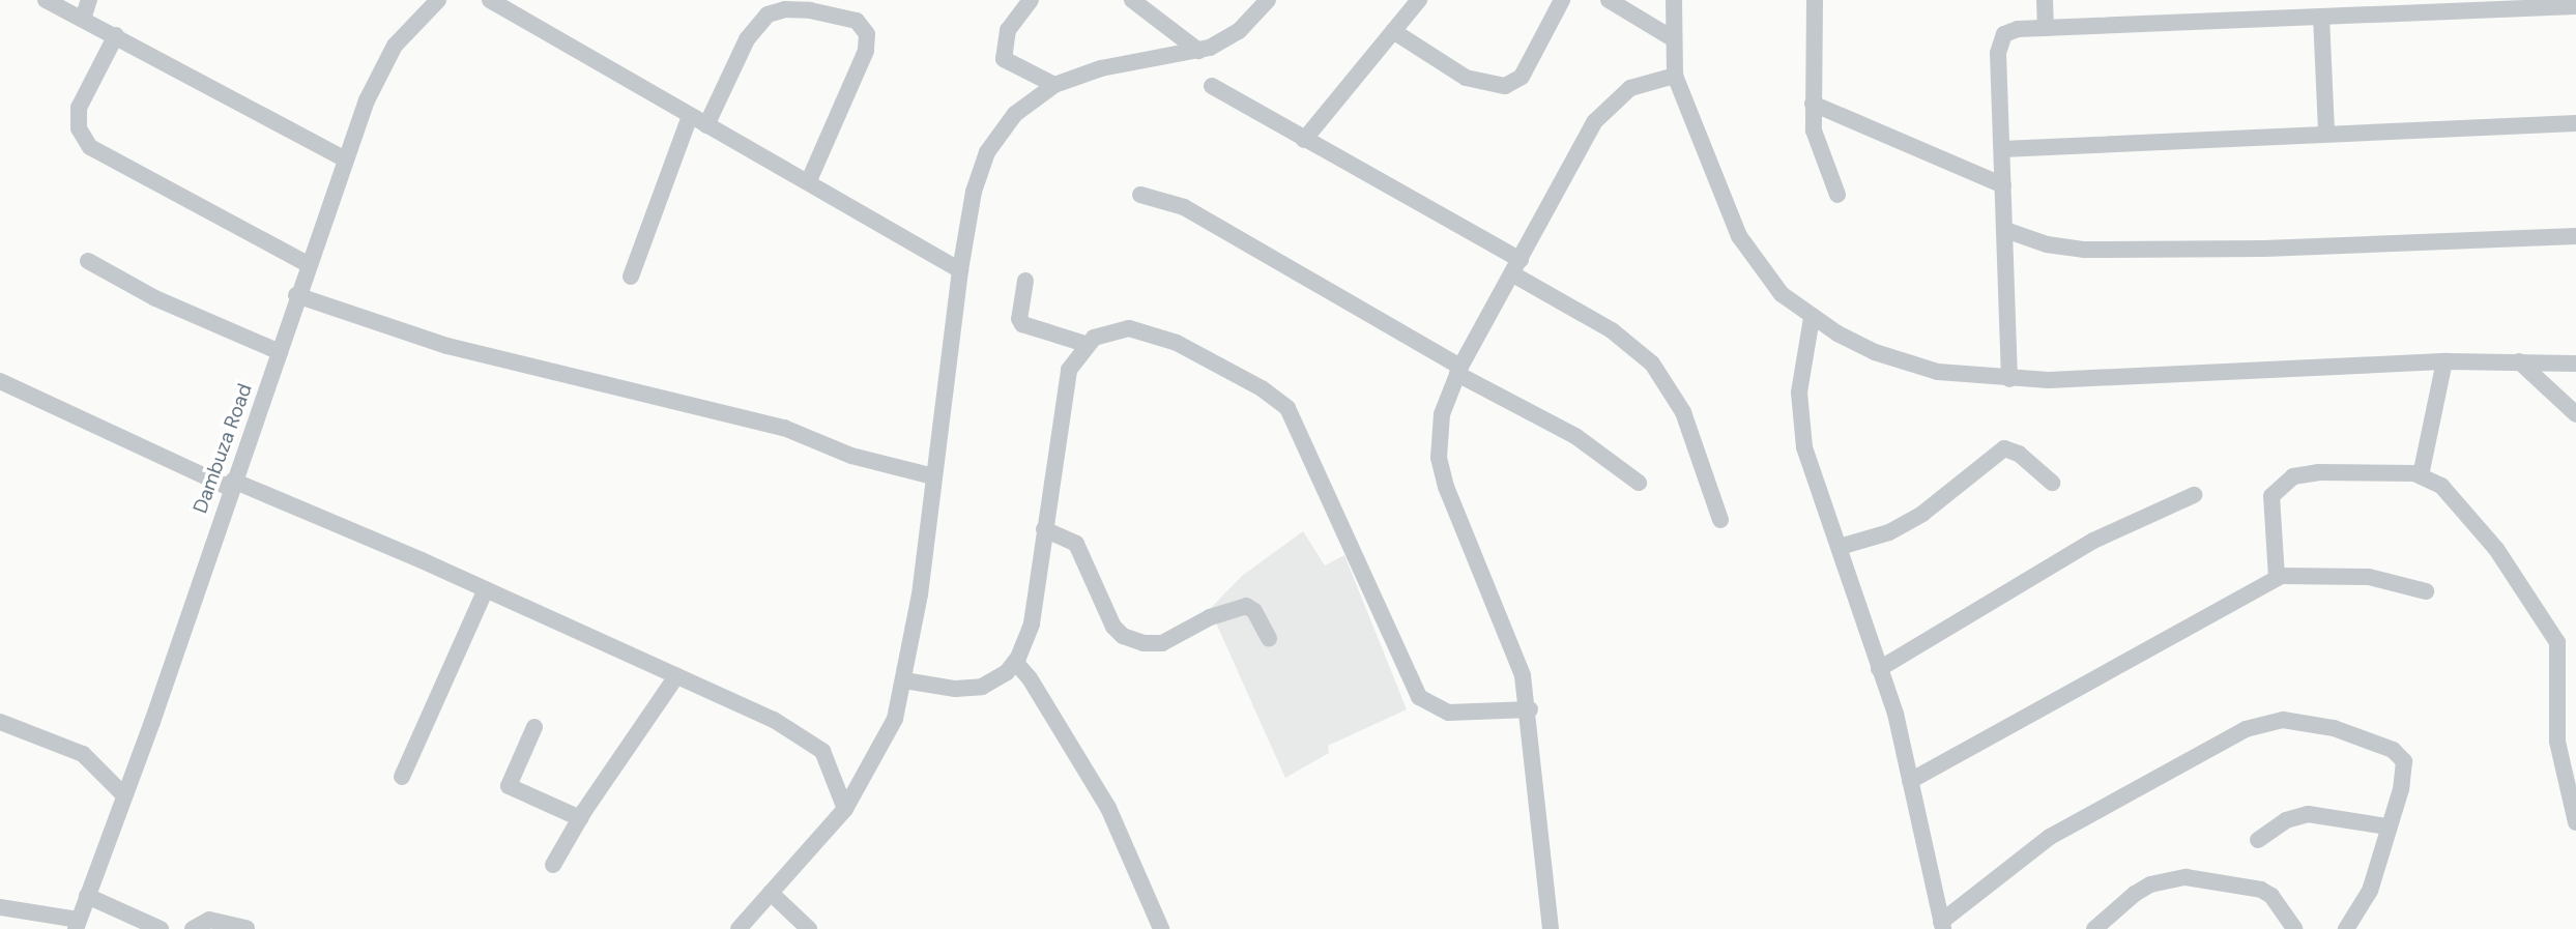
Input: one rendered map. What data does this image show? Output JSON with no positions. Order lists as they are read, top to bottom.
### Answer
{
  "streets": {
    "street": ["Dambuza Road"]
  }
}
